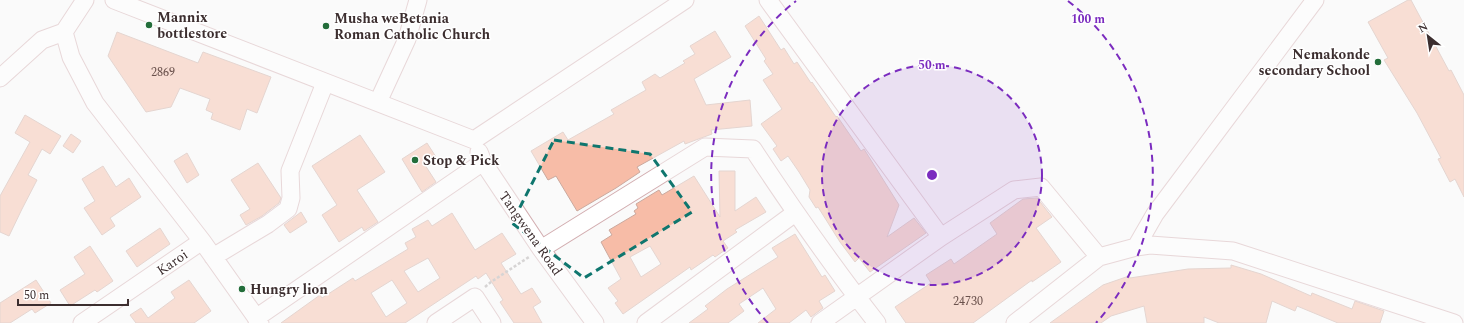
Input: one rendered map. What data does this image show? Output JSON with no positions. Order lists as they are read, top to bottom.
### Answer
{
  "streets": {
    "street": ["Tangwena Road", "Karoi"]
  },
  "places": [
    "Mannix bottlestore",
    "Musha weBetania Roman Catholic Church",
    "Nemakonde secondary School",
    "Stop & Pick",
    "Hungry lion"
  ],
  "house_numbers": ["2869", "24730"],
  "scale_bar": "50 m",
  "north": "top left",
  "rings": ["100 m", "50 m"]
}
